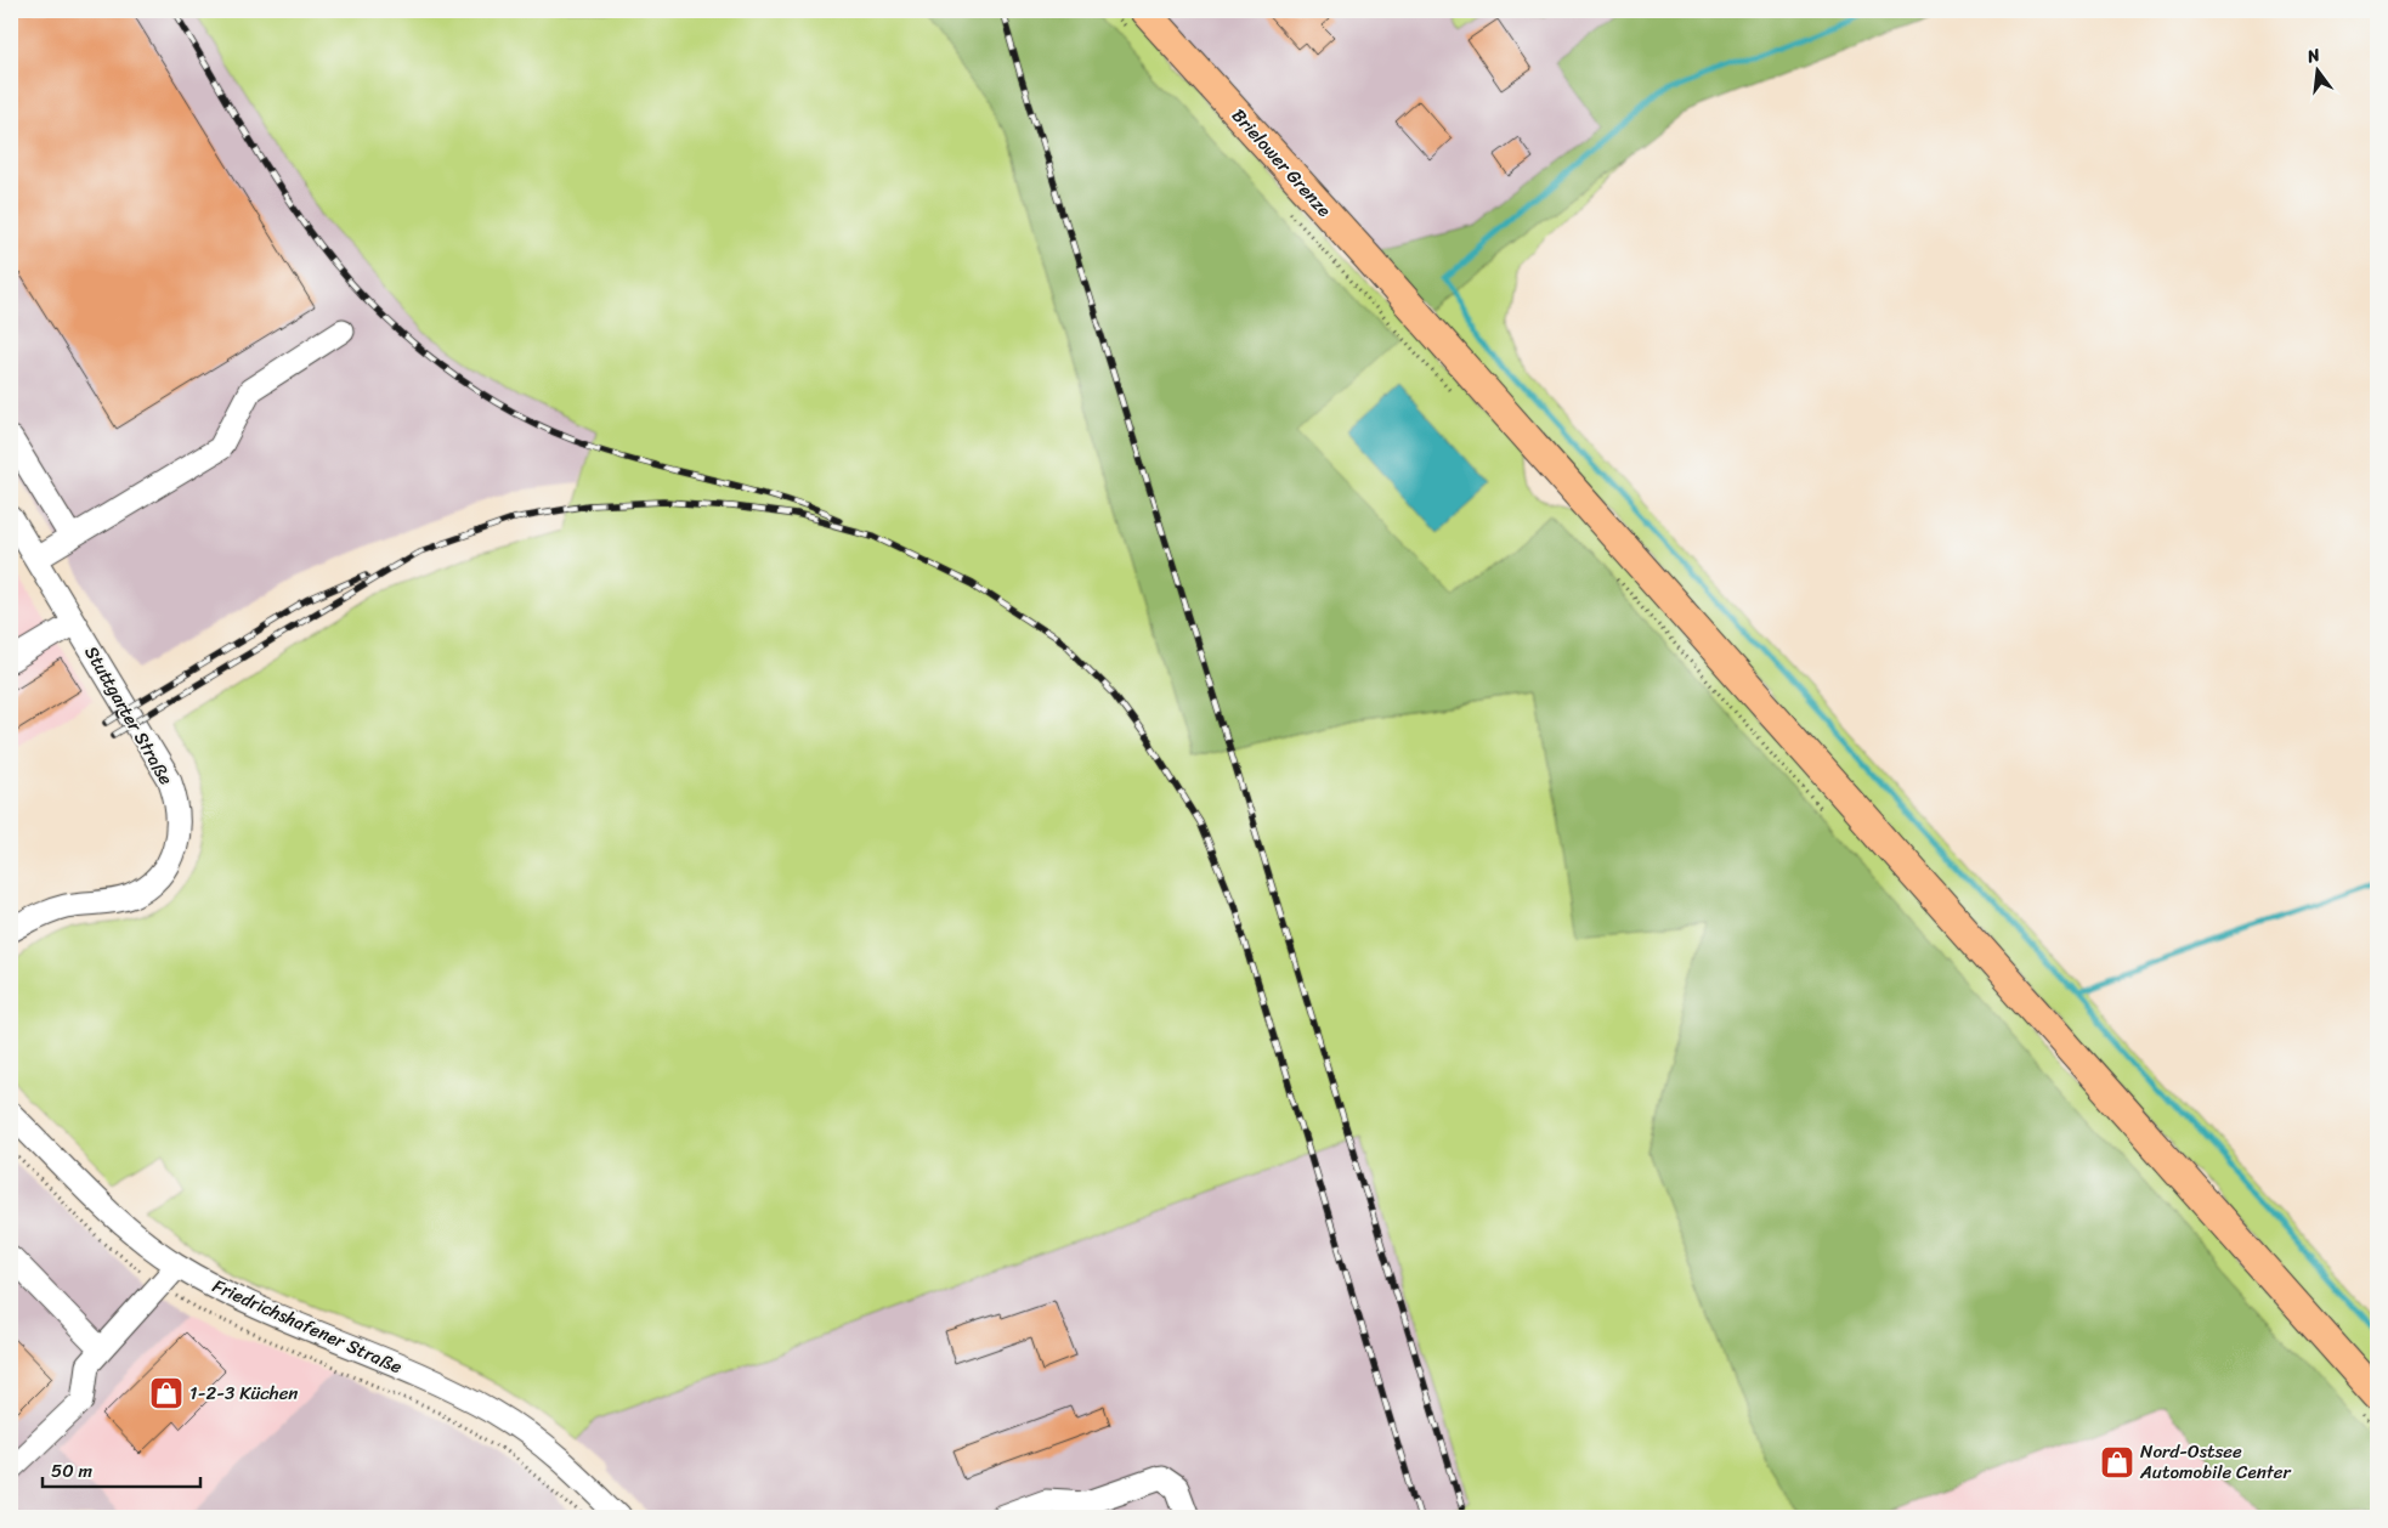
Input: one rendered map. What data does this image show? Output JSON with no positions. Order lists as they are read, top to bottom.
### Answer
{
  "streets": {
    "main road": ["Brielower Grenze"],
    "street": ["Stuttgarter Straße", "Friedrichshafener Straße"]
  },
  "places": {
    "shop": ["1-2-3 Küchen", "Nord-Ostsee Automobile Center"]
  },
  "scale_bar": "50 m",
  "north": "top"
}
